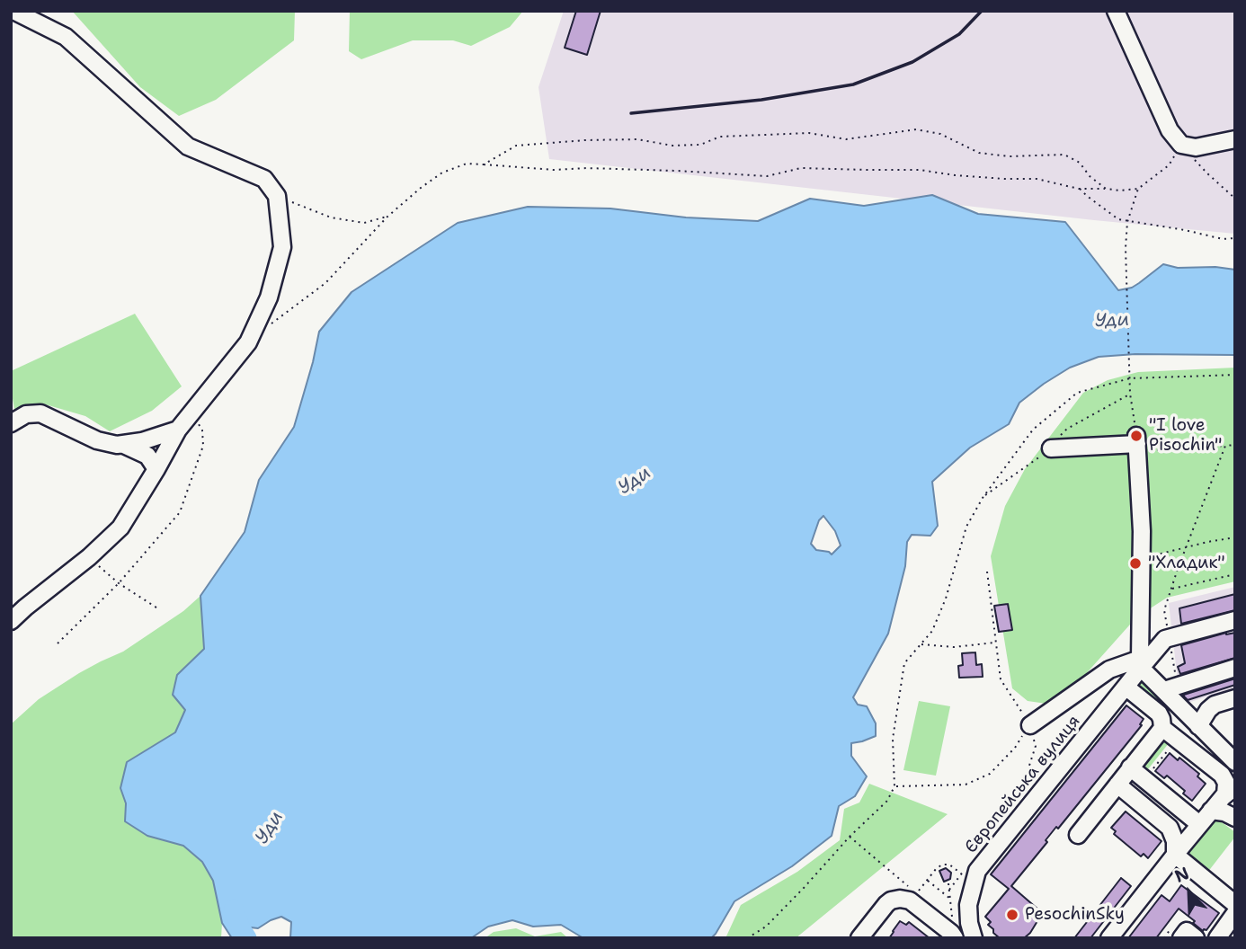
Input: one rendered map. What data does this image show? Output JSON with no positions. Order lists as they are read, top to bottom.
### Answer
{
  "streets": {
    "street": ["Європейська вулиця"]
  },
  "water": ["Уди"],
  "places": ["\"I love Pisochin\"", "\"Хладик\"", "PesochinSky"],
  "north": "top left"
}
